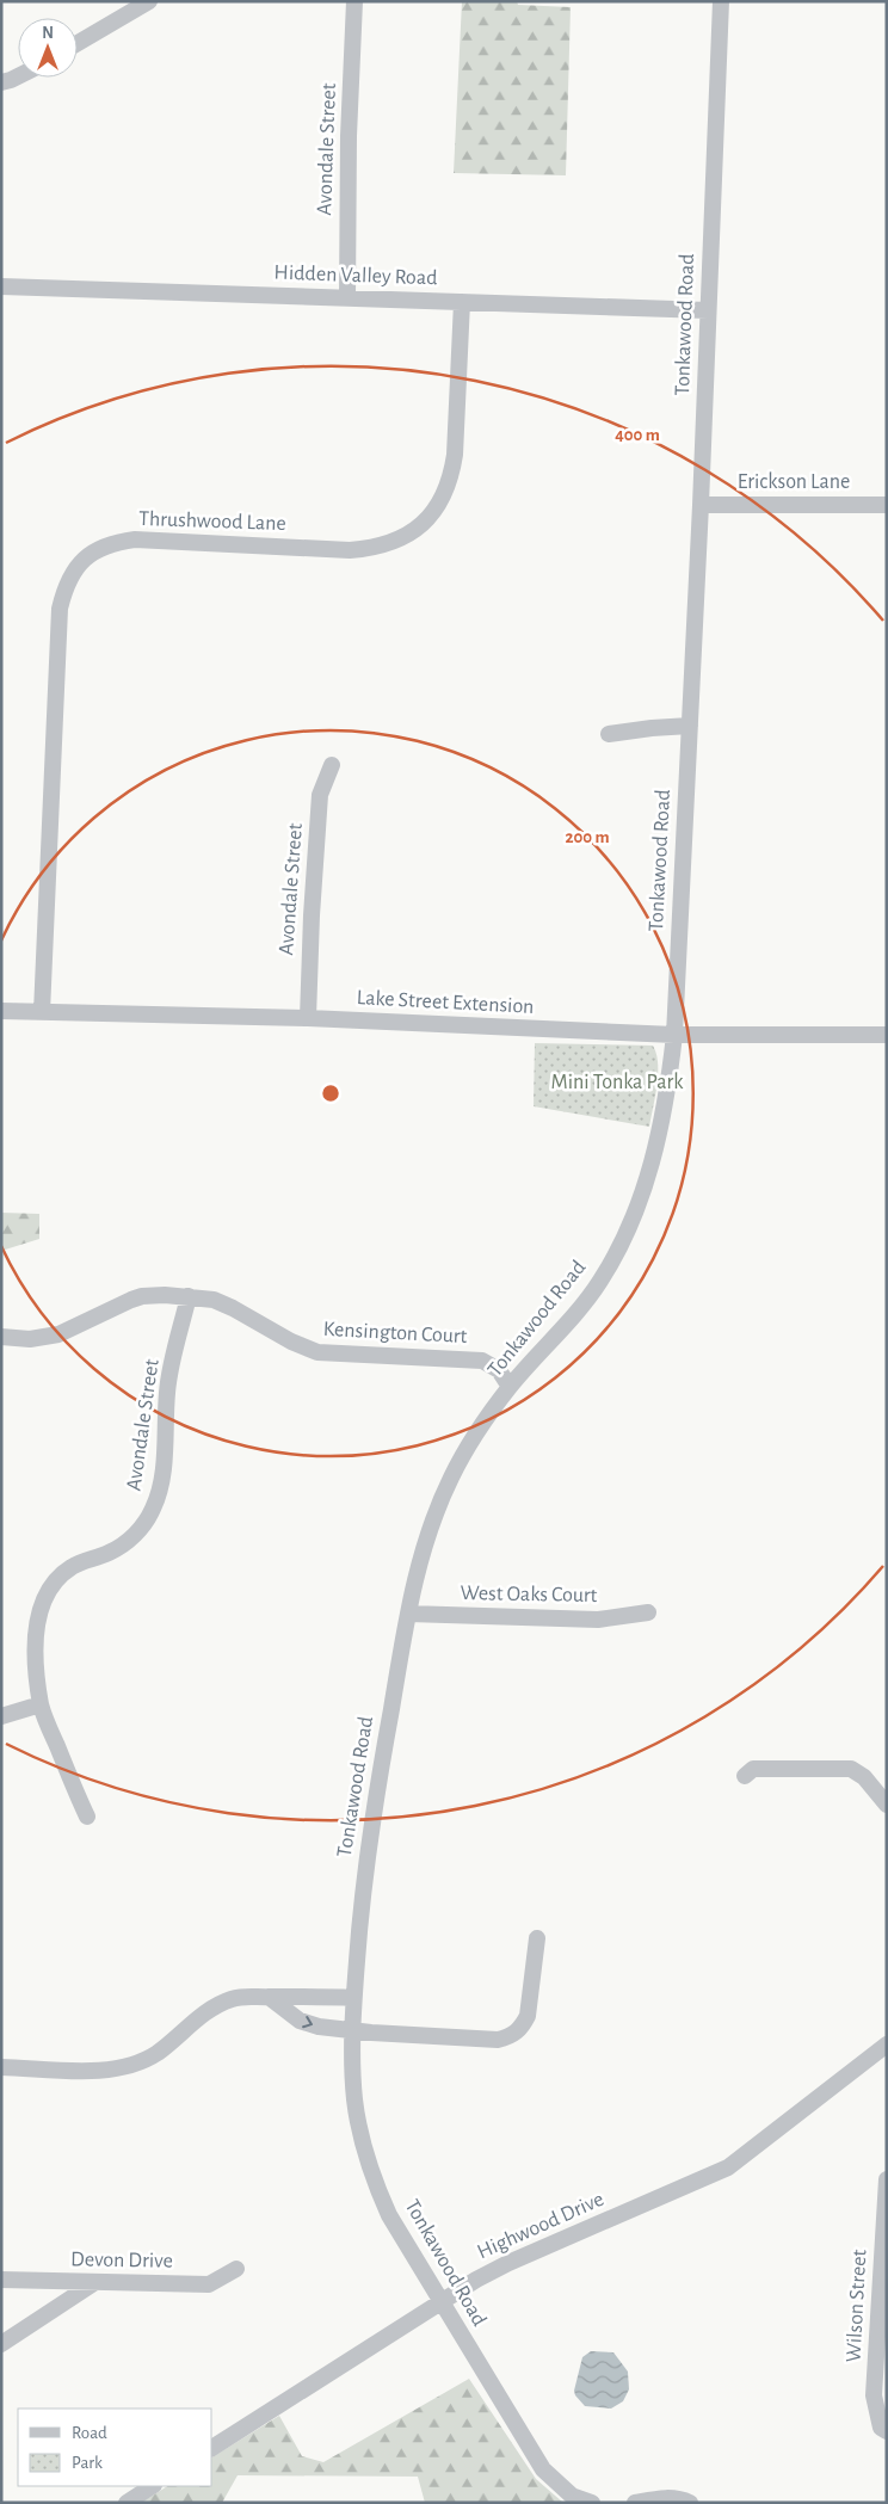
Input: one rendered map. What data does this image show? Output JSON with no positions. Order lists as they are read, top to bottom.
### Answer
{
  "streets": {
    "street": [
      "Avondale Street",
      "Hidden Valley Road",
      "Tonkawood Road",
      "Erickson Lane",
      "Thrushwood Lane",
      "Lake Street Extension",
      "Kensington Court",
      "West Oaks Court",
      "Highwood Drive",
      "Devon Drive",
      "Wilson Street"
    ]
  },
  "crossings": [
    ["Avondale Street", "Hidden Valley Road"],
    ["Avondale Street", "Lake Street Extension"],
    ["Avondale Street", "Kensington Court"],
    ["Hidden Valley Road", "Tonkawood Road"],
    ["Hidden Valley Road", "Thrushwood Lane"],
    ["Tonkawood Road", "Erickson Lane"],
    ["Tonkawood Road", "Lake Street Extension"],
    ["Tonkawood Road", "Kensington Court"],
    ["Tonkawood Road", "West Oaks Court"],
    ["Tonkawood Road", "Highwood Drive"],
    ["Thrushwood Lane", "Lake Street Extension"]
  ],
  "parks": ["Mini Tonka Park"],
  "legend": ["Road", "Park"],
  "north": "top",
  "rings": ["400 m", "200 m"]
}
